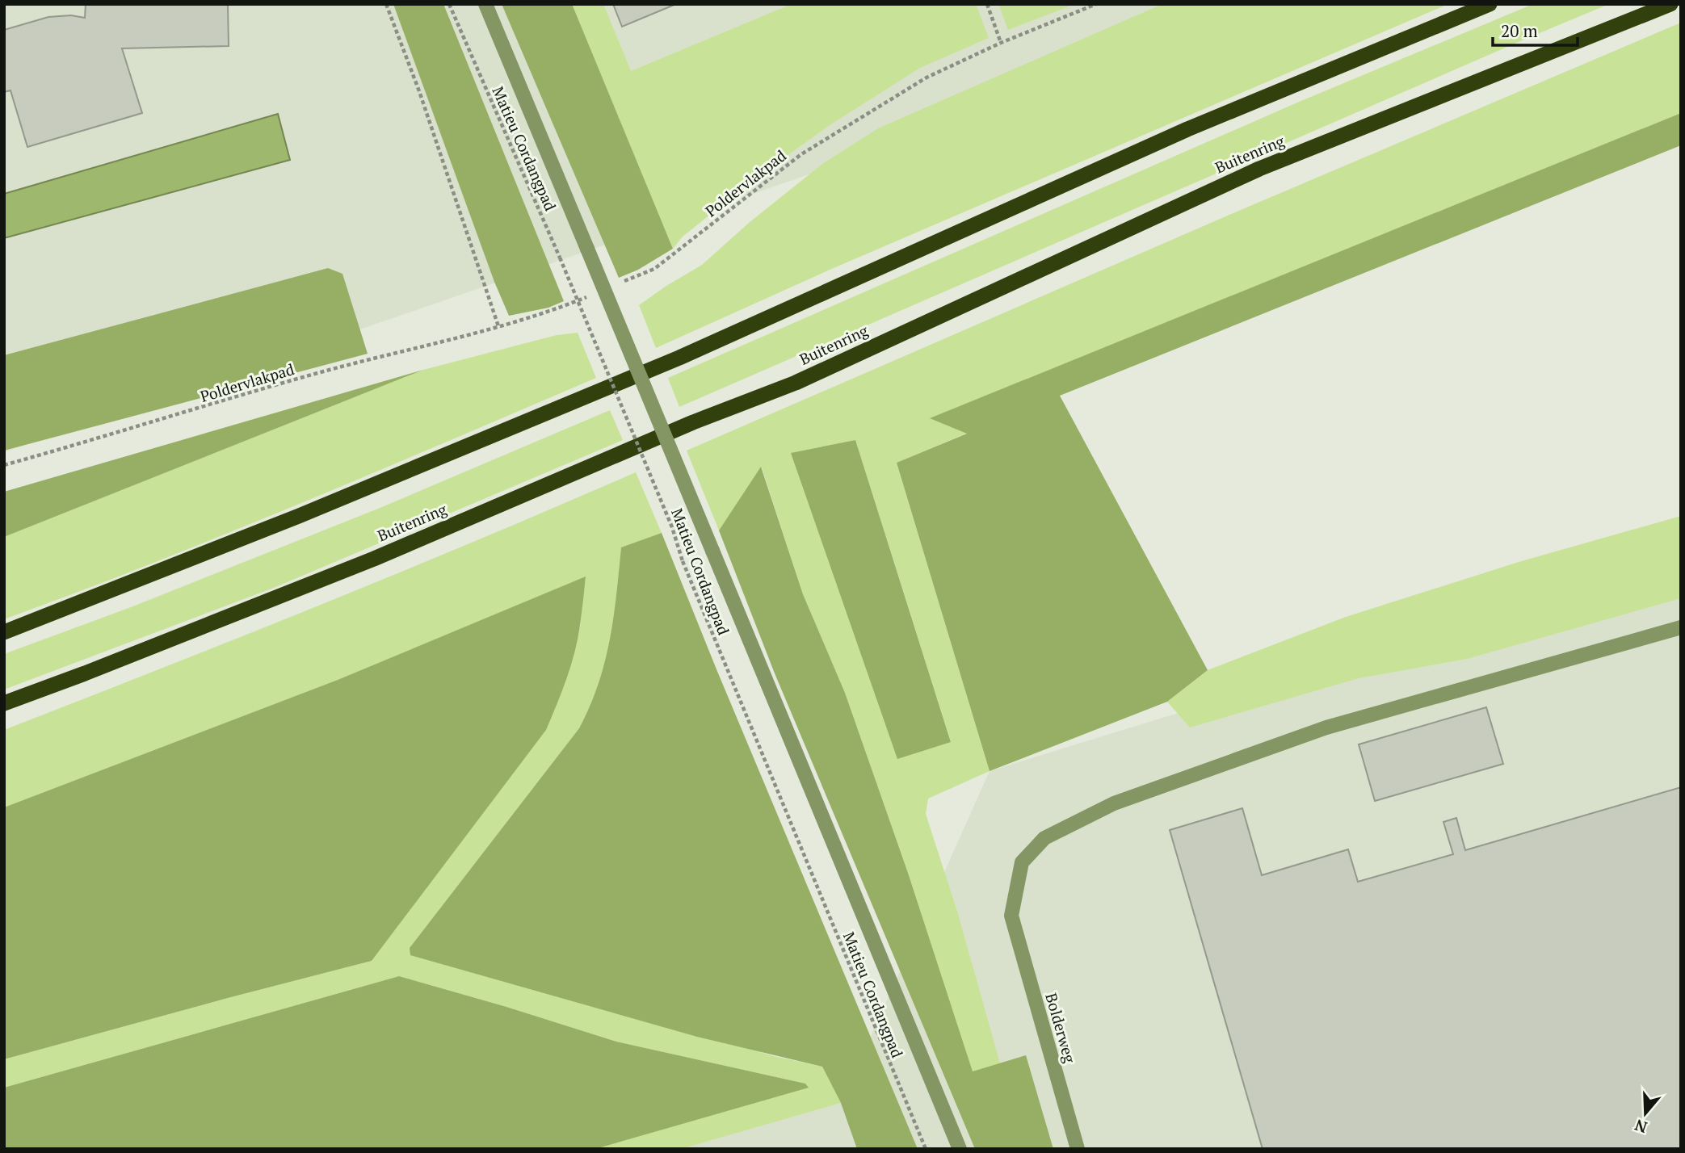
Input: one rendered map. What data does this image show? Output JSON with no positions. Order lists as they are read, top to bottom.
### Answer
{
  "streets": {
    "highway": ["Buitenring"],
    "street": ["Bolderweg"],
    "path": ["Matieu Cordangpad", "Poldervlakpad"]
  },
  "scale_bar": "20 m",
  "north": "bottom"
}
